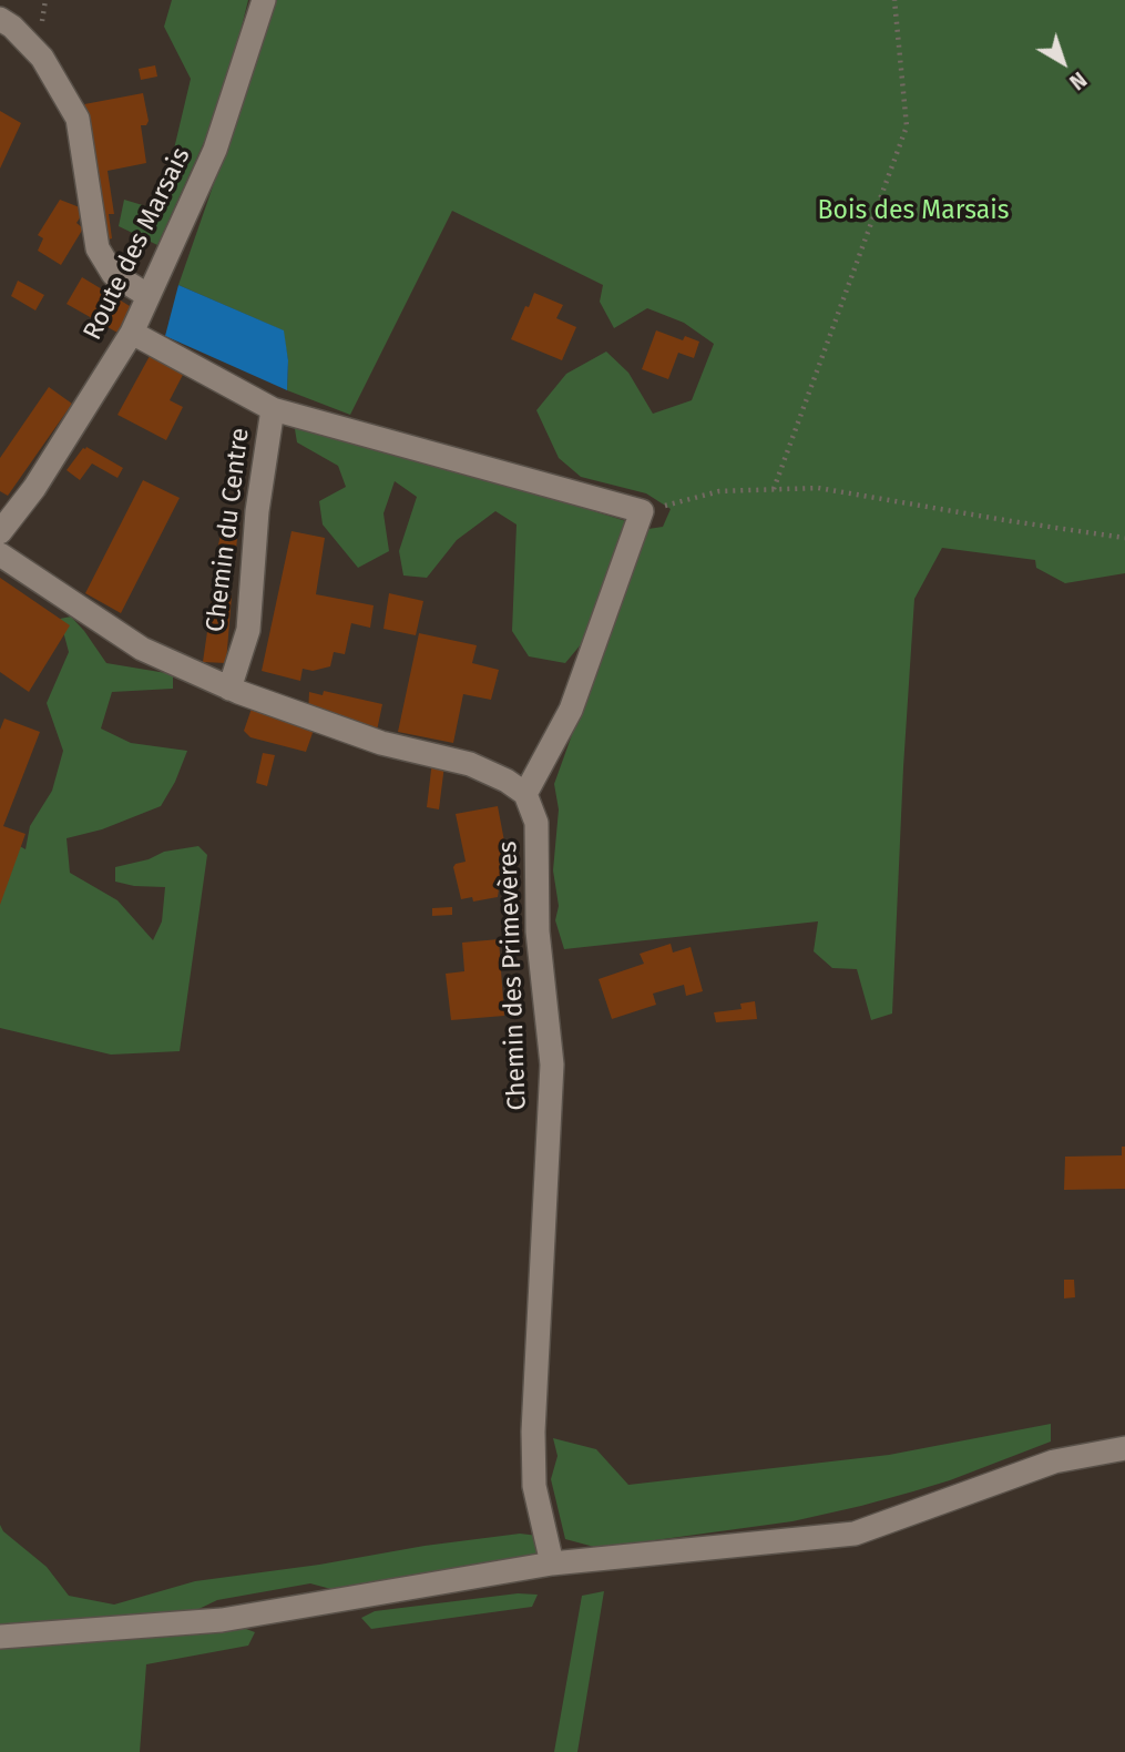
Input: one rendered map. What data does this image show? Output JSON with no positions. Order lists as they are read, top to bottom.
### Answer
{
  "streets": {
    "street": ["Route des Marsais", "Chemin du Centre", "Chemin des Primevères"]
  },
  "crossings": [
    ["Route des Marsais", "Chemin du Centre"]
  ],
  "parks": ["Bois des Marsais"],
  "north": "bottom right"
}
